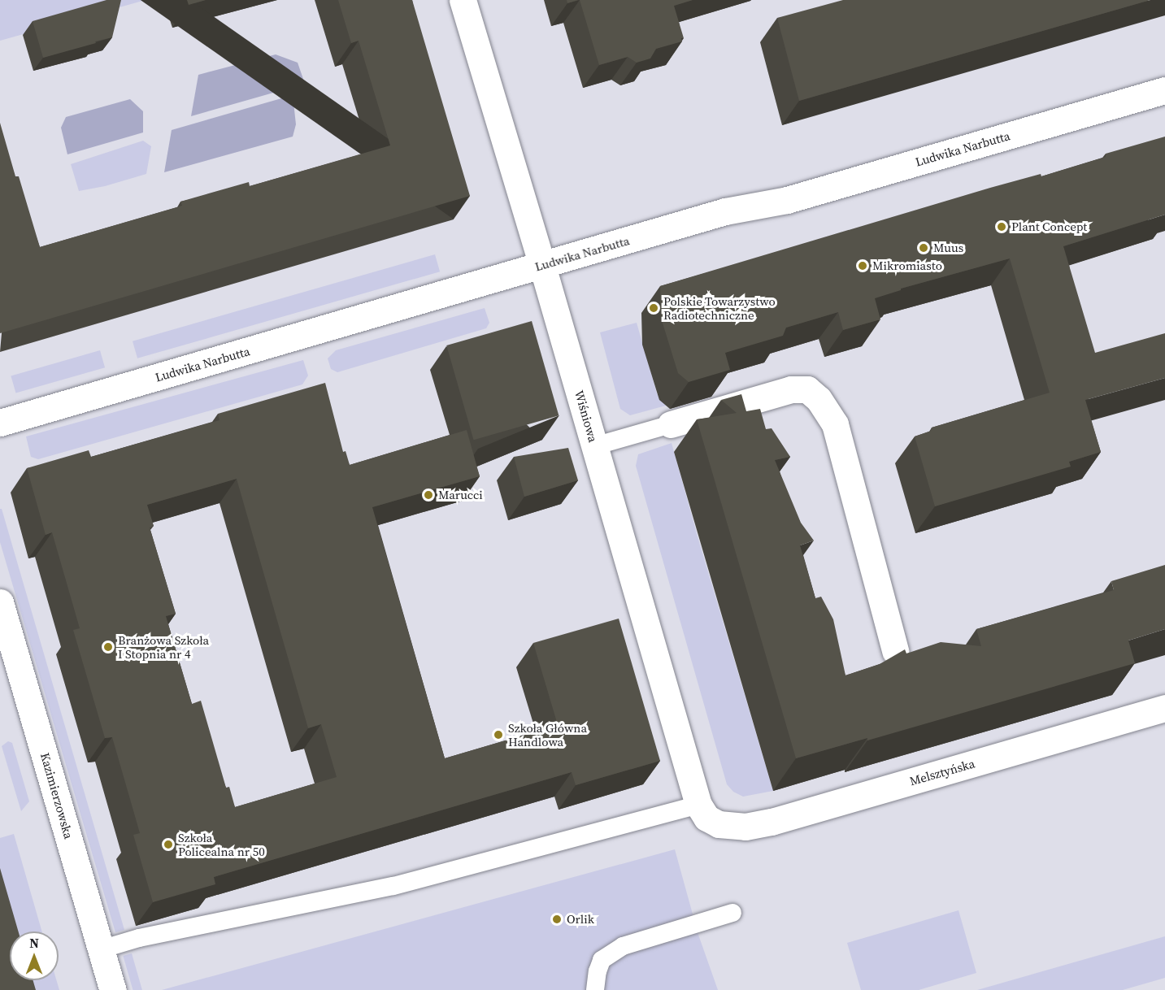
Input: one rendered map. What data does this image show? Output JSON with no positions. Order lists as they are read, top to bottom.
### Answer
{
  "streets": {
    "street": [
      "Ludwika Narbutta",
      "Wiśniowa",
      "Melsztyńska",
      "Kazimierzowska"
    ]
  },
  "crossings": [
    ["Ludwika Narbutta", "Wiśniowa"],
    ["Wiśniowa", "Melsztyńska"]
  ],
  "places": [
    "Plant Concept",
    "Muus",
    "Mikromiasto",
    "Polskie Towarzystwo Radiotechniczne",
    "Marucci",
    "Branżowa Szkoła I Stopnia nr 4",
    "Szkoła Główna Handlowa",
    "Szkoła Policealna nr 50",
    "Orlik"
  ],
  "north": "top"
}
